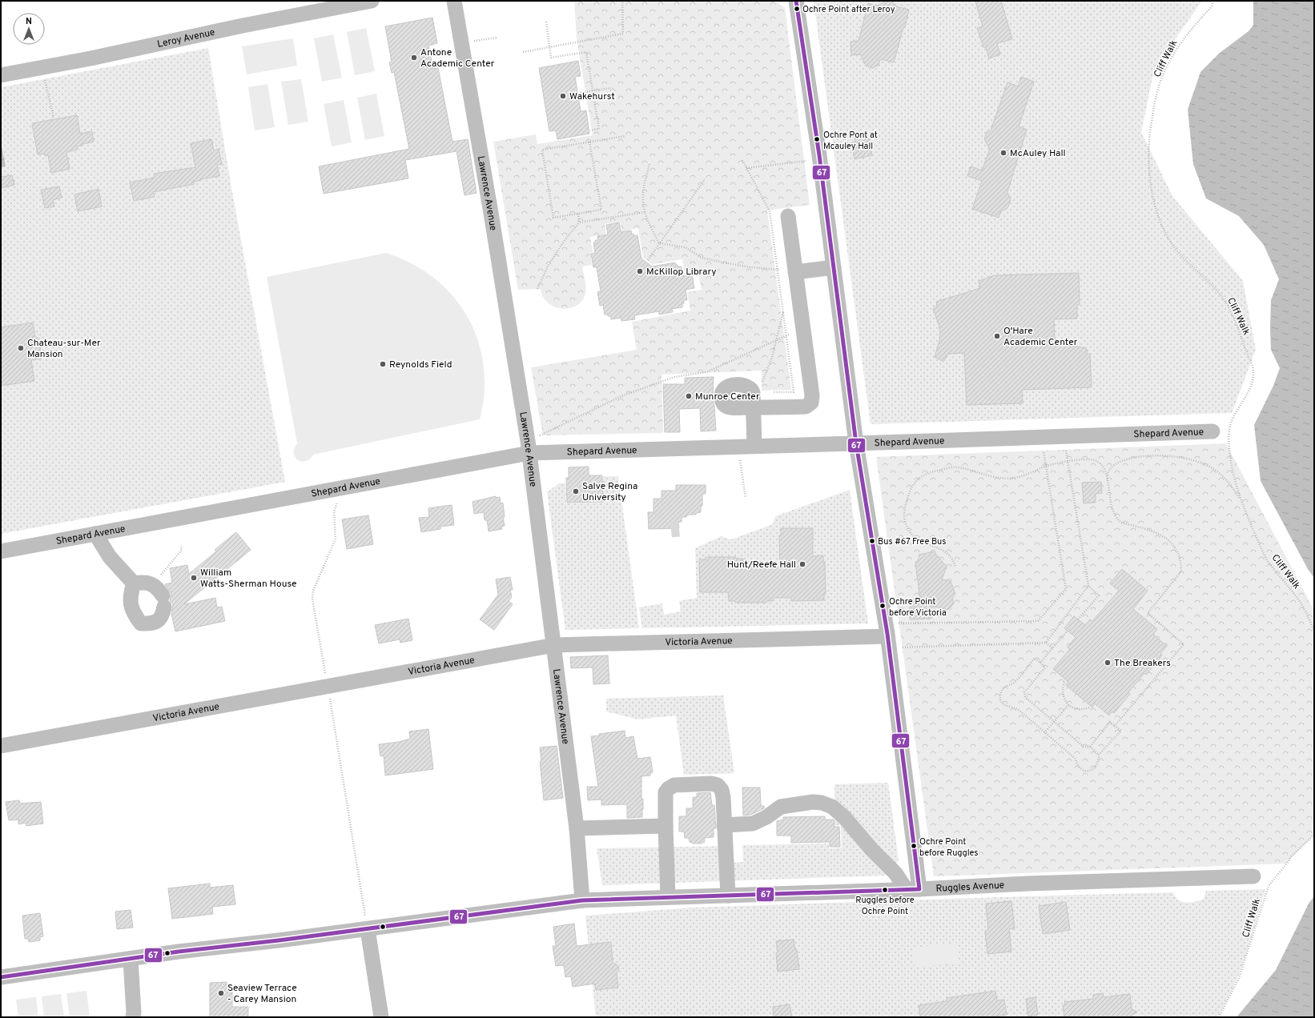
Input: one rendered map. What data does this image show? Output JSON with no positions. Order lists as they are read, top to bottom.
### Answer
{
  "streets": {
    "street": [
      "Leroy Avenue",
      "Lawrence Avenue",
      "Shepard Avenue",
      "Victoria Avenue",
      "Ruggles Avenue"
    ],
    "path": ["Cliff Walk"]
  },
  "crossings": [
    ["Lawrence Avenue", "Shepard Avenue"],
    ["Lawrence Avenue", "Victoria Avenue"],
    ["Lawrence Avenue", "Ruggles Avenue"]
  ],
  "places": [
    "Ochre Point after Leroy",
    "Antone Academic Center",
    "Wakehurst",
    "Ochre Pont at Mcauley Hall",
    "McAuley Hall",
    "McKillop Library",
    "O'Hare Academic Center",
    "Chateau-sur-Mer Mansion",
    "Reynolds Field",
    "Munroe Center",
    "Salve Regina University",
    "Bus #67 Free Bus",
    "Hunt/Reefe Hall",
    "William Watts-Sherman House",
    "Ochre Point before Victoria",
    "The Breakers",
    "Ochre Point before Ruggles",
    "Ruggles before Ochre Point",
    "Seaview Terrace - Carey Mansion"
  ],
  "lines": ["transit line 67"],
  "north": "top"
}
